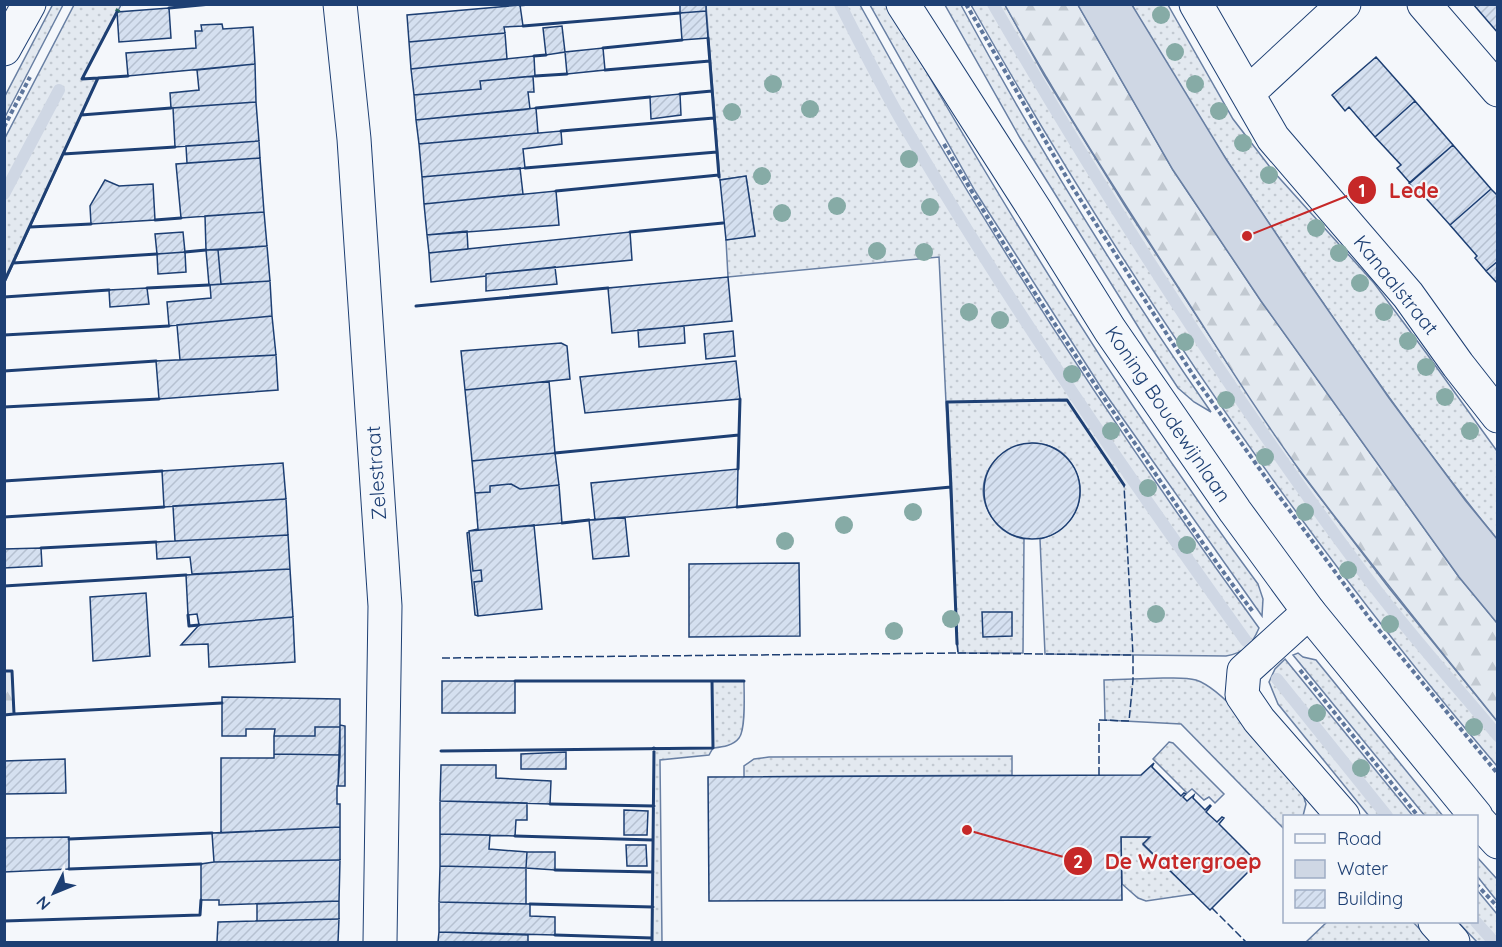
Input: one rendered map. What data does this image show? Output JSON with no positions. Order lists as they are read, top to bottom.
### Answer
{
  "streets": {
    "street": ["Kanaalstraat", "Koning Boudewijnlaan", "Zelestraat"]
  },
  "places": ["Lede", "De Watergroep"],
  "legend": ["Road", "Water", "Building"],
  "north": "bottom left"
}
